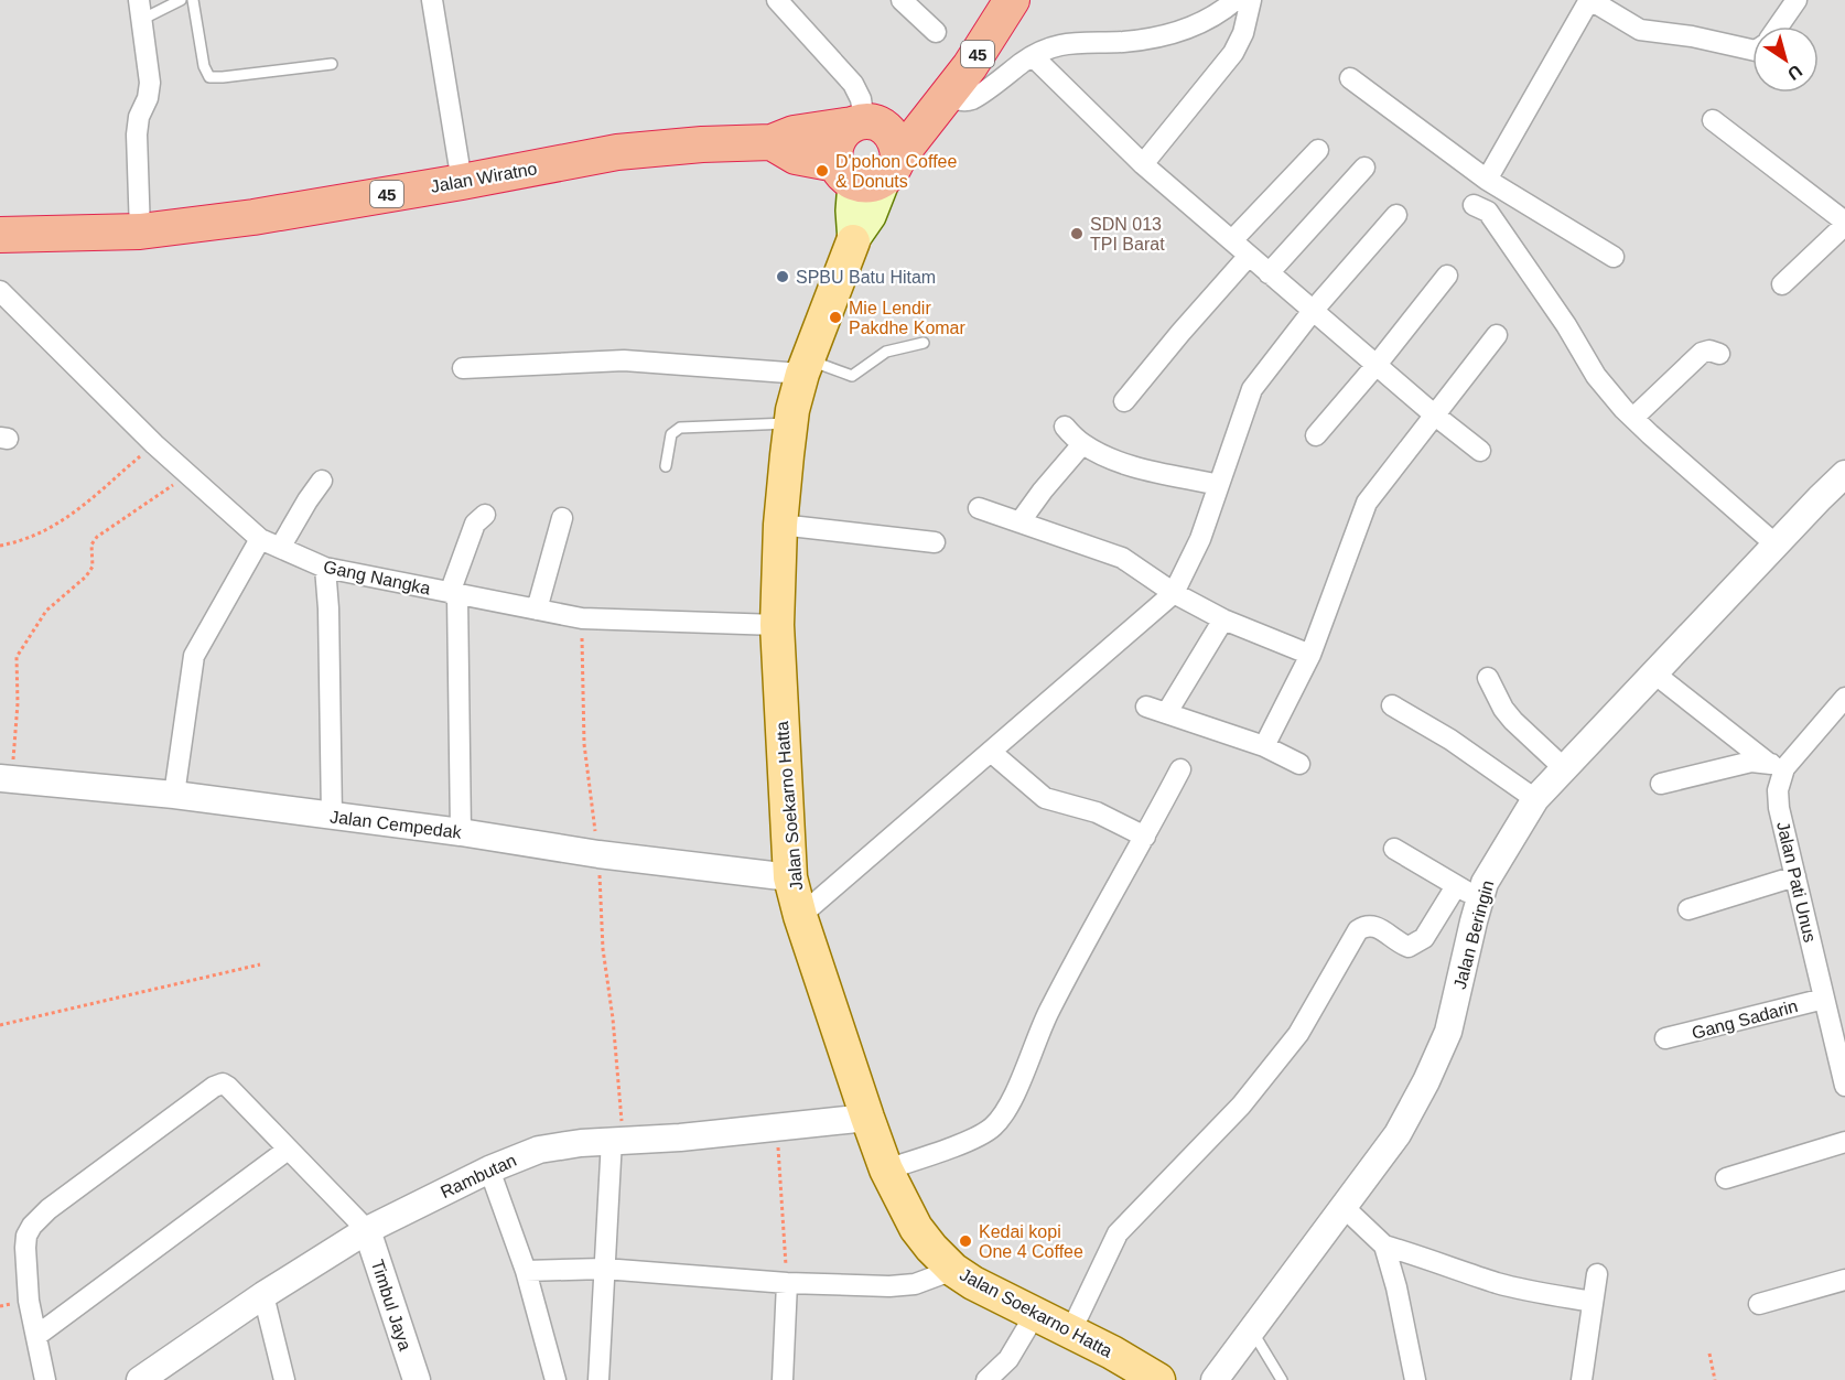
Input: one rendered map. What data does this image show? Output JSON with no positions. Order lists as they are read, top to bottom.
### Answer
{
  "streets": {
    "highway": ["45", "Jalan Wiratno"],
    "main road": ["Jalan Soekarno Hatta"],
    "street": [
      "Gang Nangka",
      "Jalan Cempedak",
      "Jalan Pati Unus",
      "Jalan Beringin",
      "Gang Sadarin",
      "Rambutan",
      "Timbul Jaya"
    ]
  },
  "crossings": [
    ["45", "Jalan Wiratno"],
    ["45", "Jalan Soekarno Hatta"],
    ["Jalan Wiratno", "Jalan Soekarno Hatta"],
    ["Gang Nangka", "Jalan Soekarno Hatta"],
    ["Jalan Soekarno Hatta", "Jalan Cempedak"],
    ["Jalan Soekarno Hatta", "Rambutan"],
    ["Jalan Pati Unus", "Gang Sadarin"],
    ["Rambutan", "Timbul Jaya"]
  ],
  "places": [
    "D'pohon Coffee & Donuts",
    "SDN 013 TPI Barat",
    "SPBU Batu Hitam",
    "Mie Lendir Pakdhe Komar",
    "Kedai kopi One 4 Coffee"
  ],
  "north": "bottom right"
}
